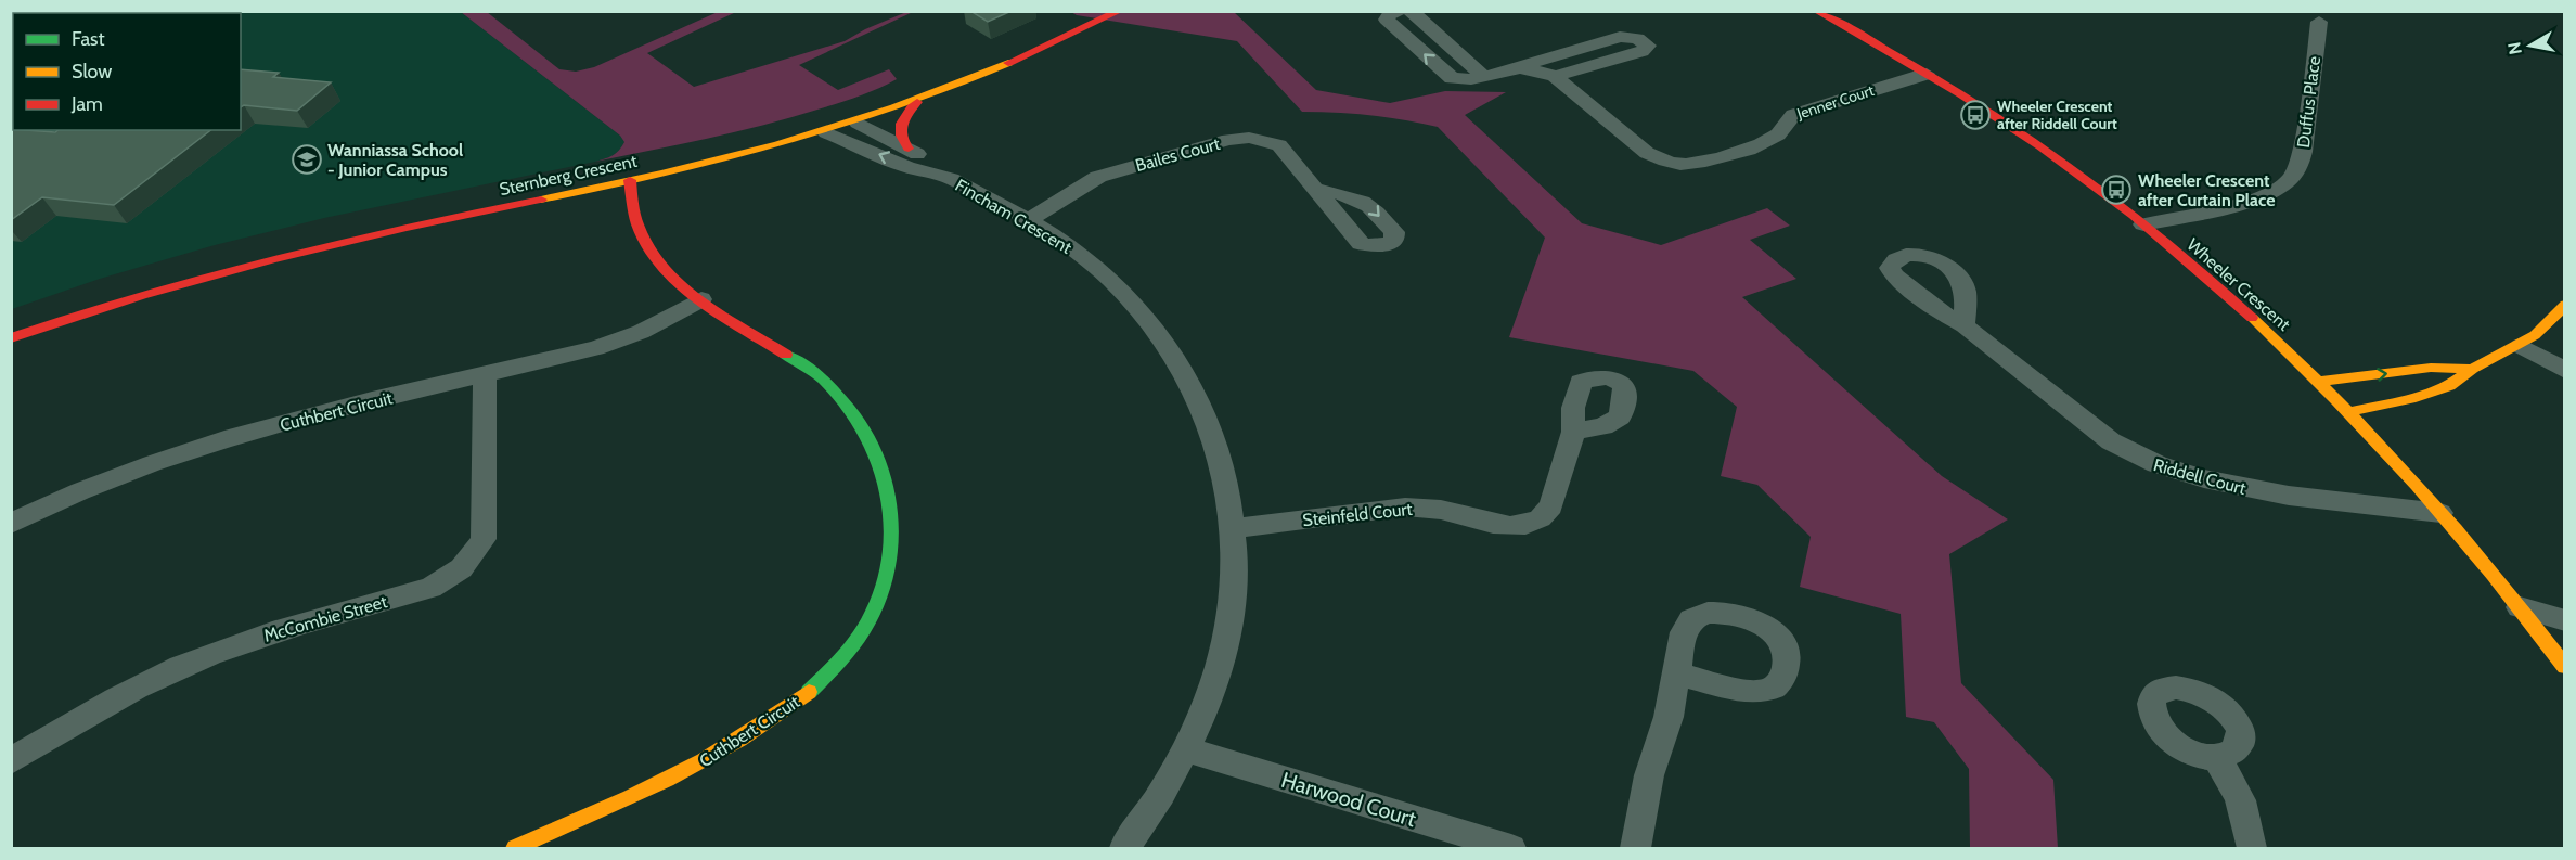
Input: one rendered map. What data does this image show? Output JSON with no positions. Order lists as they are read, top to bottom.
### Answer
{
  "streets": {
    "street": [
      "Jenner Court",
      "Duffus Place",
      "Bailes Court",
      "Sternberg Crescent",
      "Fincham Crescent",
      "Wheeler Crescent",
      "Cuthbert Circuit",
      "Riddell Court",
      "Steinfeld Court",
      "McCombie Street",
      "Harwood Court"
    ]
  },
  "crossings": [
    ["Jenner Court", "Wheeler Crescent"],
    ["Duffus Place", "Wheeler Crescent"],
    ["Bailes Court", "Fincham Crescent"],
    ["Sternberg Crescent", "Fincham Crescent"],
    ["Sternberg Crescent", "Cuthbert Circuit"],
    ["Fincham Crescent", "Steinfeld Court"],
    ["Fincham Crescent", "Harwood Court"],
    ["Wheeler Crescent", "Riddell Court"],
    ["Cuthbert Circuit", "McCombie Street"]
  ],
  "places": {
    "bus stop": ["Wheeler Crescent after Riddell Court", "Wheeler Crescent after Curtain Place"],
    "school or university": ["Wanniassa School - Junior Campus"]
  },
  "legend": ["Fast", "Slow", "Jam"],
  "north": "left"
}
